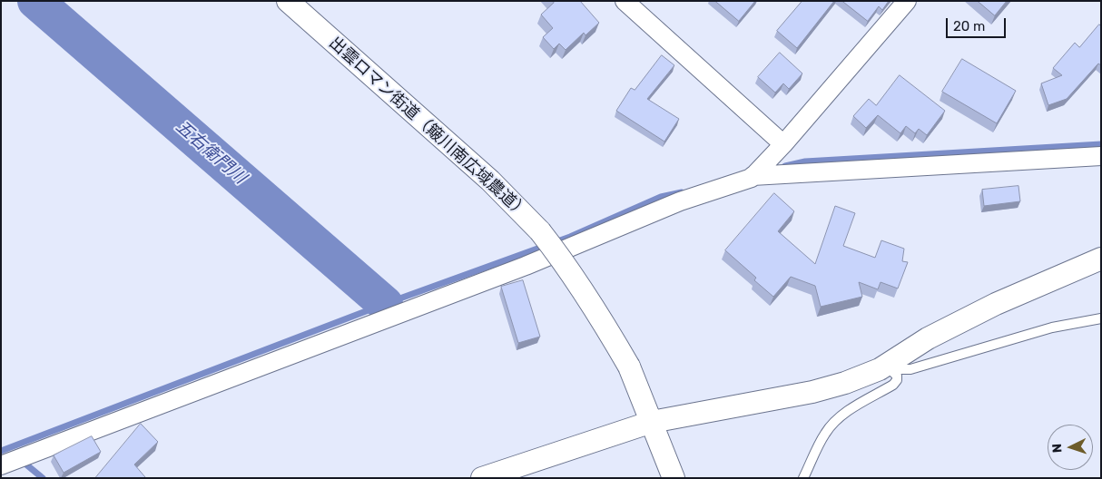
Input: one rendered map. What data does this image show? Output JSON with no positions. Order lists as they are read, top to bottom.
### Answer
{
  "streets": {
    "street": ["出雲ロマン街道（簸川南広域農道）"]
  },
  "water": ["五右衛門川"],
  "scale_bar": "20 m",
  "north": "left"
}
